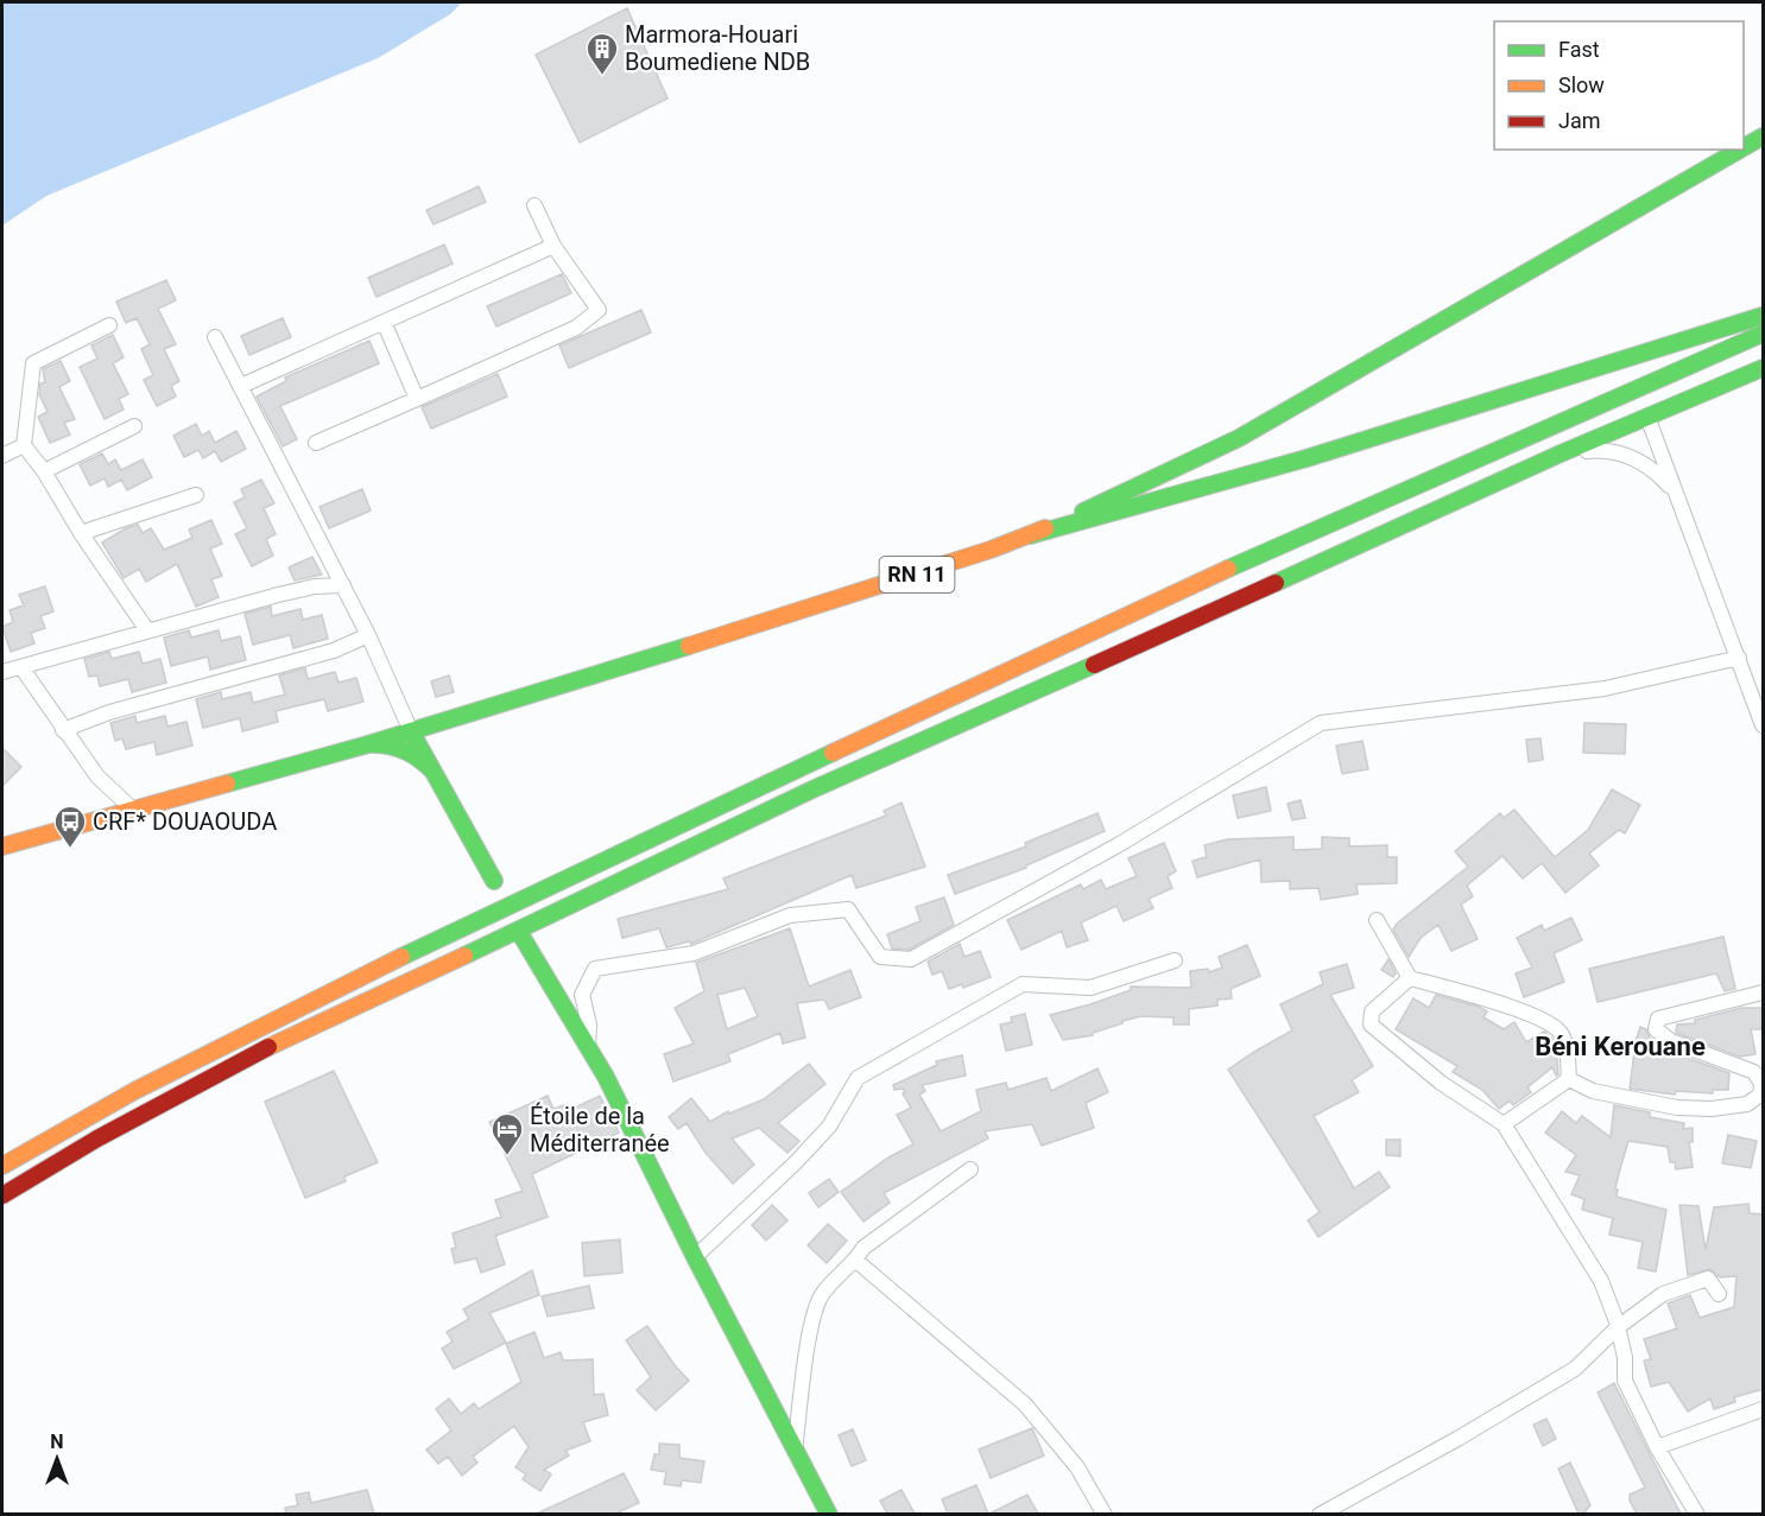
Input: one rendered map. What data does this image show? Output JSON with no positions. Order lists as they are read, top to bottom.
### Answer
{
  "streets": {
    "main road": ["RN 11"]
  },
  "districts": ["Béni Kerouane"],
  "places": {
    "building": ["Marmora-Houari Boumediene NDB"],
    "bus stop": ["CRF* DOUAOUDA"],
    "hotel": ["Étoile de la Méditerranée"]
  },
  "legend": ["Fast", "Slow", "Jam"],
  "north": "top"
}
